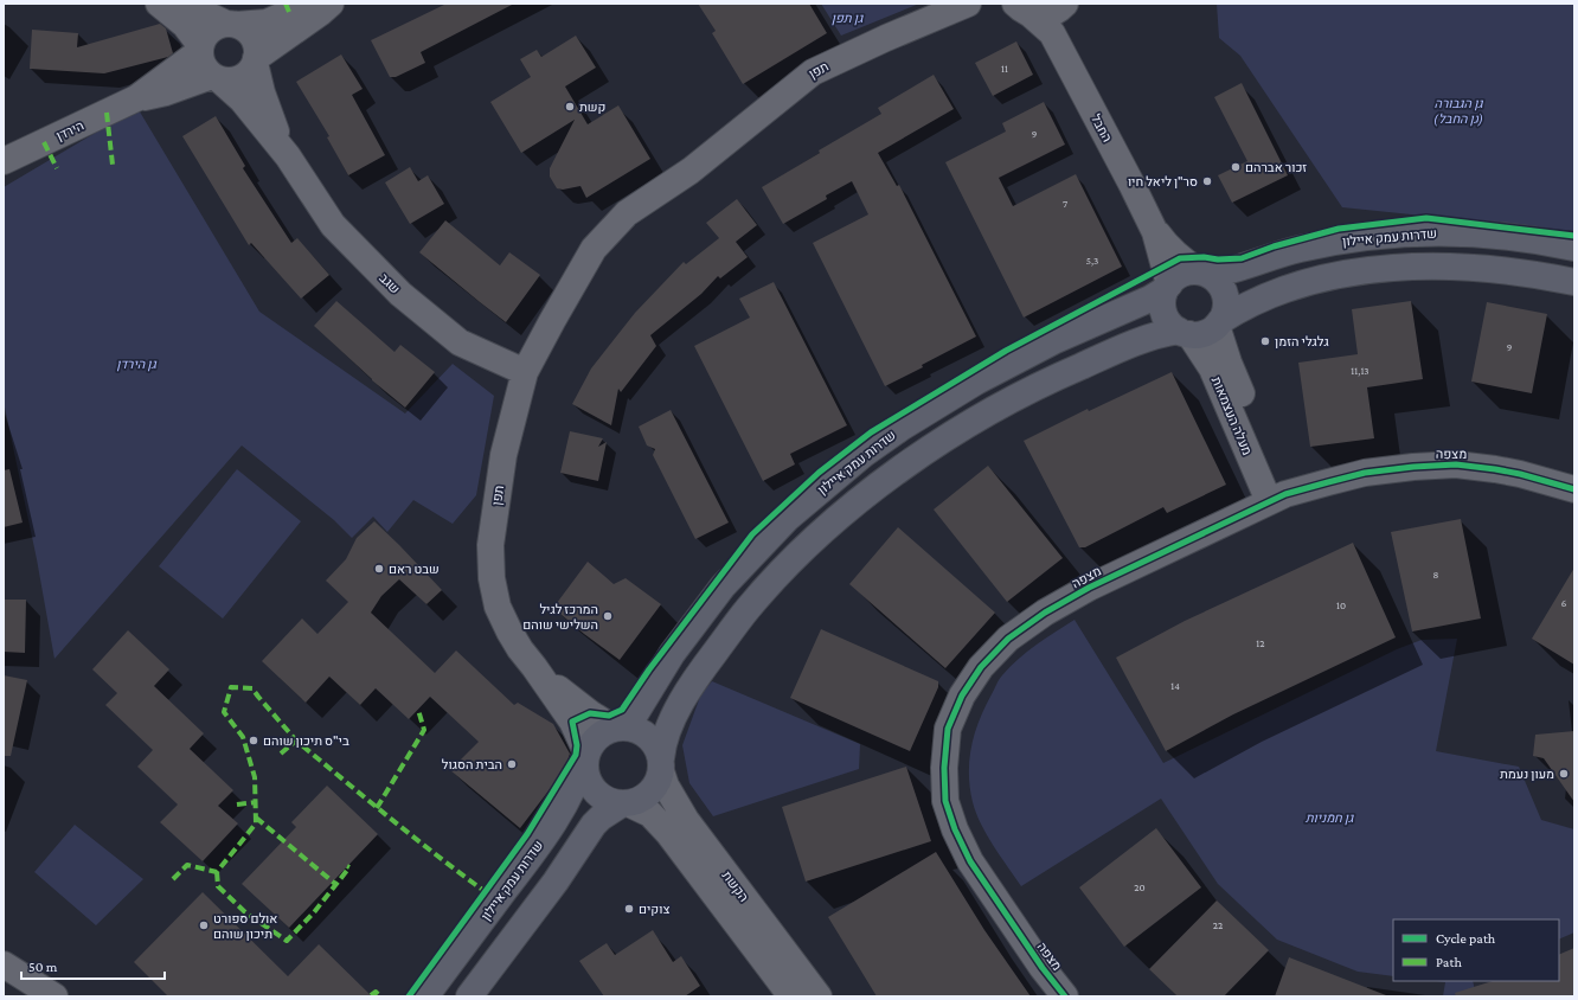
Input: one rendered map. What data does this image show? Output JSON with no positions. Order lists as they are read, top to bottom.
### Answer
{
  "streets": {
    "main road": ["שדרות עמק איילון"],
    "street": [
      "תפן",
      "החבל",
      "הירדן",
      "שגב",
      "מעלה העצמאות",
      "מצפה",
      "הקשת"
    ]
  },
  "crossings": [
    ["תפן", "שדרות עמק איילון"],
    ["תפן", "שגב"],
    ["תפן", "הקשת"],
    ["החבל", "שדרות עמק איילון"],
    ["החבל", "מעלה העצמאות"],
    ["הירדן", "שגב"],
    ["שדרות עמק איילון", "מעלה העצמאות"],
    ["שדרות עמק איילון", "הקשת"],
    ["מעלה העצמאות", "מצפה"]
  ],
  "parks": [
    "גן תפן",
    "גן הגבורה (גן החבל)",
    "גן הירדן",
    "גן חמניות"
  ],
  "places": [
    "קשת",
    "זכור אברהם",
    "סר\"ן ליאל חיו",
    "גלגלי הזמן",
    "שבט ראם",
    "המרכז לגיל השלישי שוהם",
    "בי\"ס תיכון שוהם",
    "הבית הסגול",
    "מעון נעמת",
    "צוקים",
    "אולם ספורט תיכון שוהם"
  ],
  "house_numbers": [
    "11",
    "9",
    "7",
    "5,3",
    "9",
    "11,13",
    "8",
    "6",
    "10",
    "12",
    "14",
    "20",
    "22"
  ],
  "legend": ["Cycle path", "Path"],
  "scale_bar": "50 m"
}
